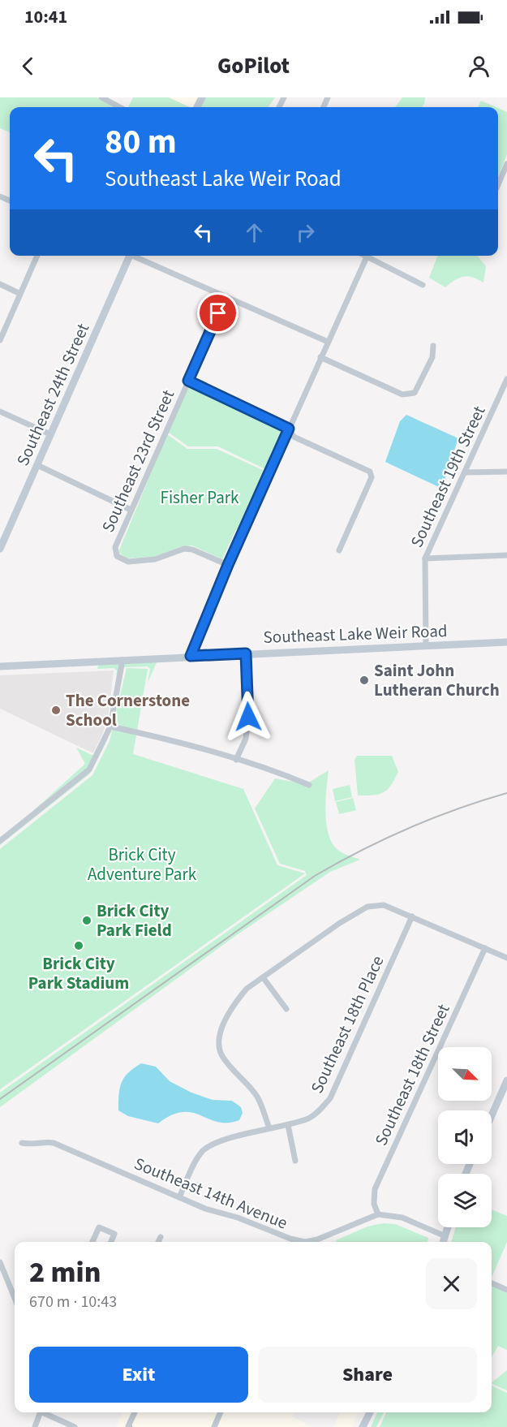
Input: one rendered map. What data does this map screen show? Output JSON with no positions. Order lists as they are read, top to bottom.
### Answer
{
  "streets": {
    "main road": ["Southeast 24th Street", "Southeast Lake Weir Road"],
    "street": [
      "Southeast 23rd Street",
      "Southeast 19th Street",
      "Southeast 18th Place",
      "Southeast 18th Street",
      "Southeast 14th Avenue"
    ]
  },
  "crossings": [
    ["Southeast 19th Street", "Southeast Lake Weir Road"],
    ["Southeast 18th Place", "Southeast 14th Avenue"],
    ["Southeast 18th Street", "Southeast 14th Avenue"]
  ],
  "parks": ["Fisher Park", "Brick City Adventure Park"],
  "places": [
    "Saint John Lutheran Church",
    "The Cornerstone School",
    "Brick City Park Field",
    "Brick City Park Stadium"
  ],
  "north": "bottom right",
  "page": {
    "status": "10:41",
    "header": "GoPilot",
    "turn": ["80 m", "Southeast Lake Weir Road"],
    "heading": ["2 min", "670 m · 10:43"],
    "buttons": ["Exit", "Share"]
  }
}
